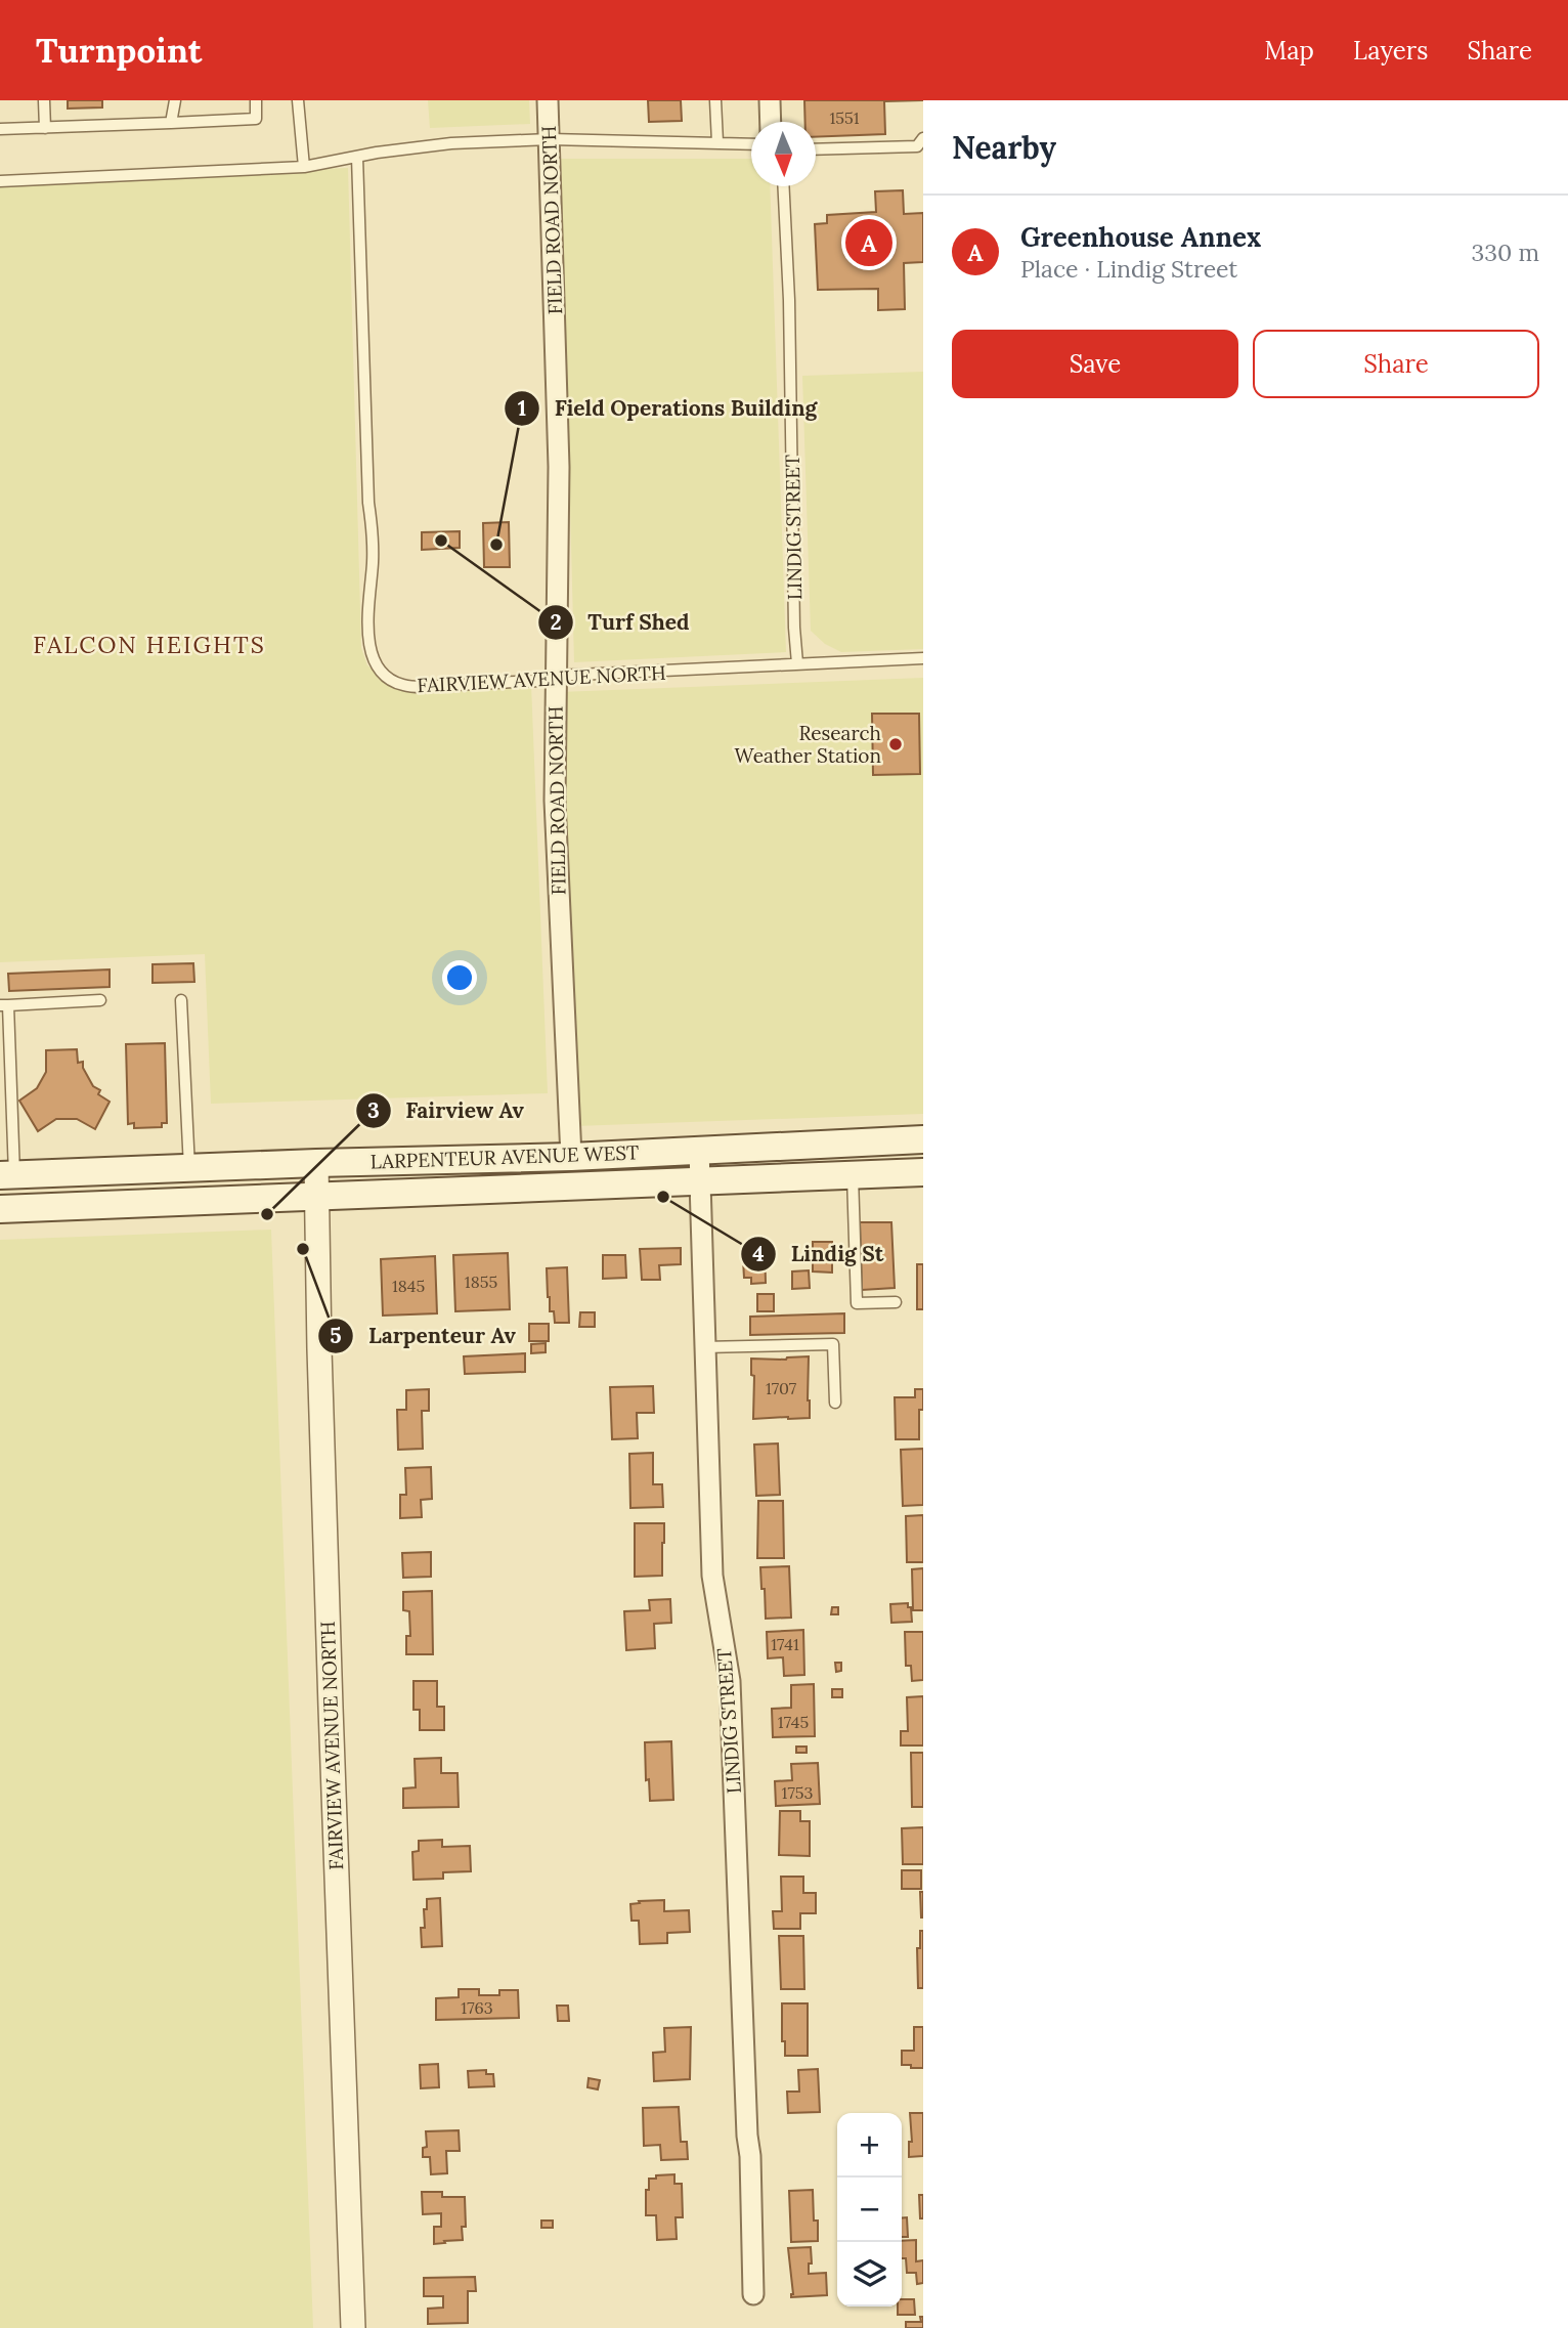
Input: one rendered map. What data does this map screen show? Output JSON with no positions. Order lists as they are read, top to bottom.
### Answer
{
  "streets": {
    "main road": ["LARPENTEUR AVENUE WEST"],
    "street": ["FIELD ROAD NORTH", "LINDIG STREET", "FAIRVIEW AVENUE NORTH"]
  },
  "crossings": [
    ["FIELD ROAD NORTH", "FAIRVIEW AVENUE NORTH"],
    ["FIELD ROAD NORTH", "LARPENTEUR AVENUE WEST"],
    ["LINDIG STREET", "FAIRVIEW AVENUE NORTH"],
    ["LINDIG STREET", "LARPENTEUR AVENUE WEST"],
    ["FAIRVIEW AVENUE NORTH", "LARPENTEUR AVENUE WEST"]
  ],
  "districts": ["FALCON HEIGHTS"],
  "places": [
    "Turf Shed",
    "Field Operations Building",
    "Research Weather Station",
    "Lindig St",
    "Fairview Av",
    "Larpenteur Av"
  ],
  "house_numbers": [
    "1551",
    "1855",
    "1845",
    "1707",
    "1741",
    "1745",
    "1753",
    "1763"
  ],
  "north": "bottom",
  "page": {
    "header": "Turnpoint",
    "nav": ["Map", "Layers", "Share"],
    "heading": "Nearby",
    "list": [
      {
        "mark": "A",
        "name": "Greenhouse Annex",
        "note": "Place · Lindig Street",
        "value": "330 m"
      }
    ],
    "pins": "A",
    "buttons": ["Save", "Share"],
    "map_buttons": ["+", "−"]
  }
}
